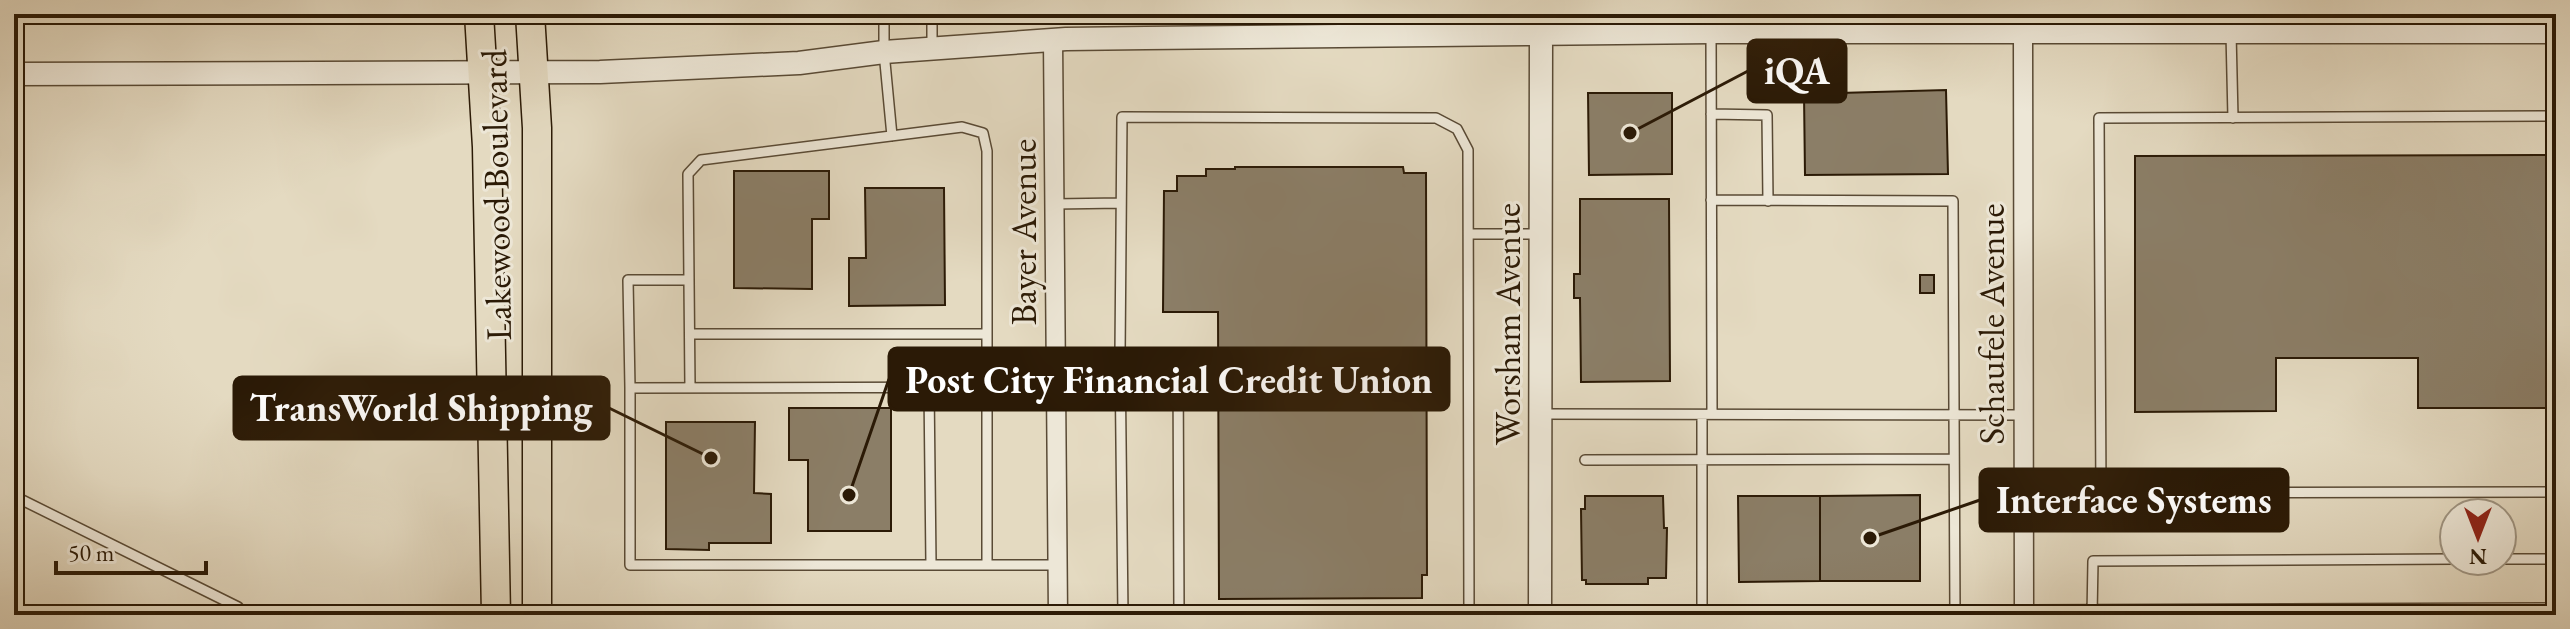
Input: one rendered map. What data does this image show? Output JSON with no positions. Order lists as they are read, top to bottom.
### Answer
{
  "streets": {
    "main road": ["Lakewood Boulevard"],
    "street": ["Bayer Avenue", "Worsham Avenue", "Schaufele Avenue"]
  },
  "places": [
    "iQA",
    "TransWorld Shipping",
    "Post City Financial Credit Union",
    "Interface Systems"
  ],
  "scale_bar": "50 m",
  "north": "bottom"
}
